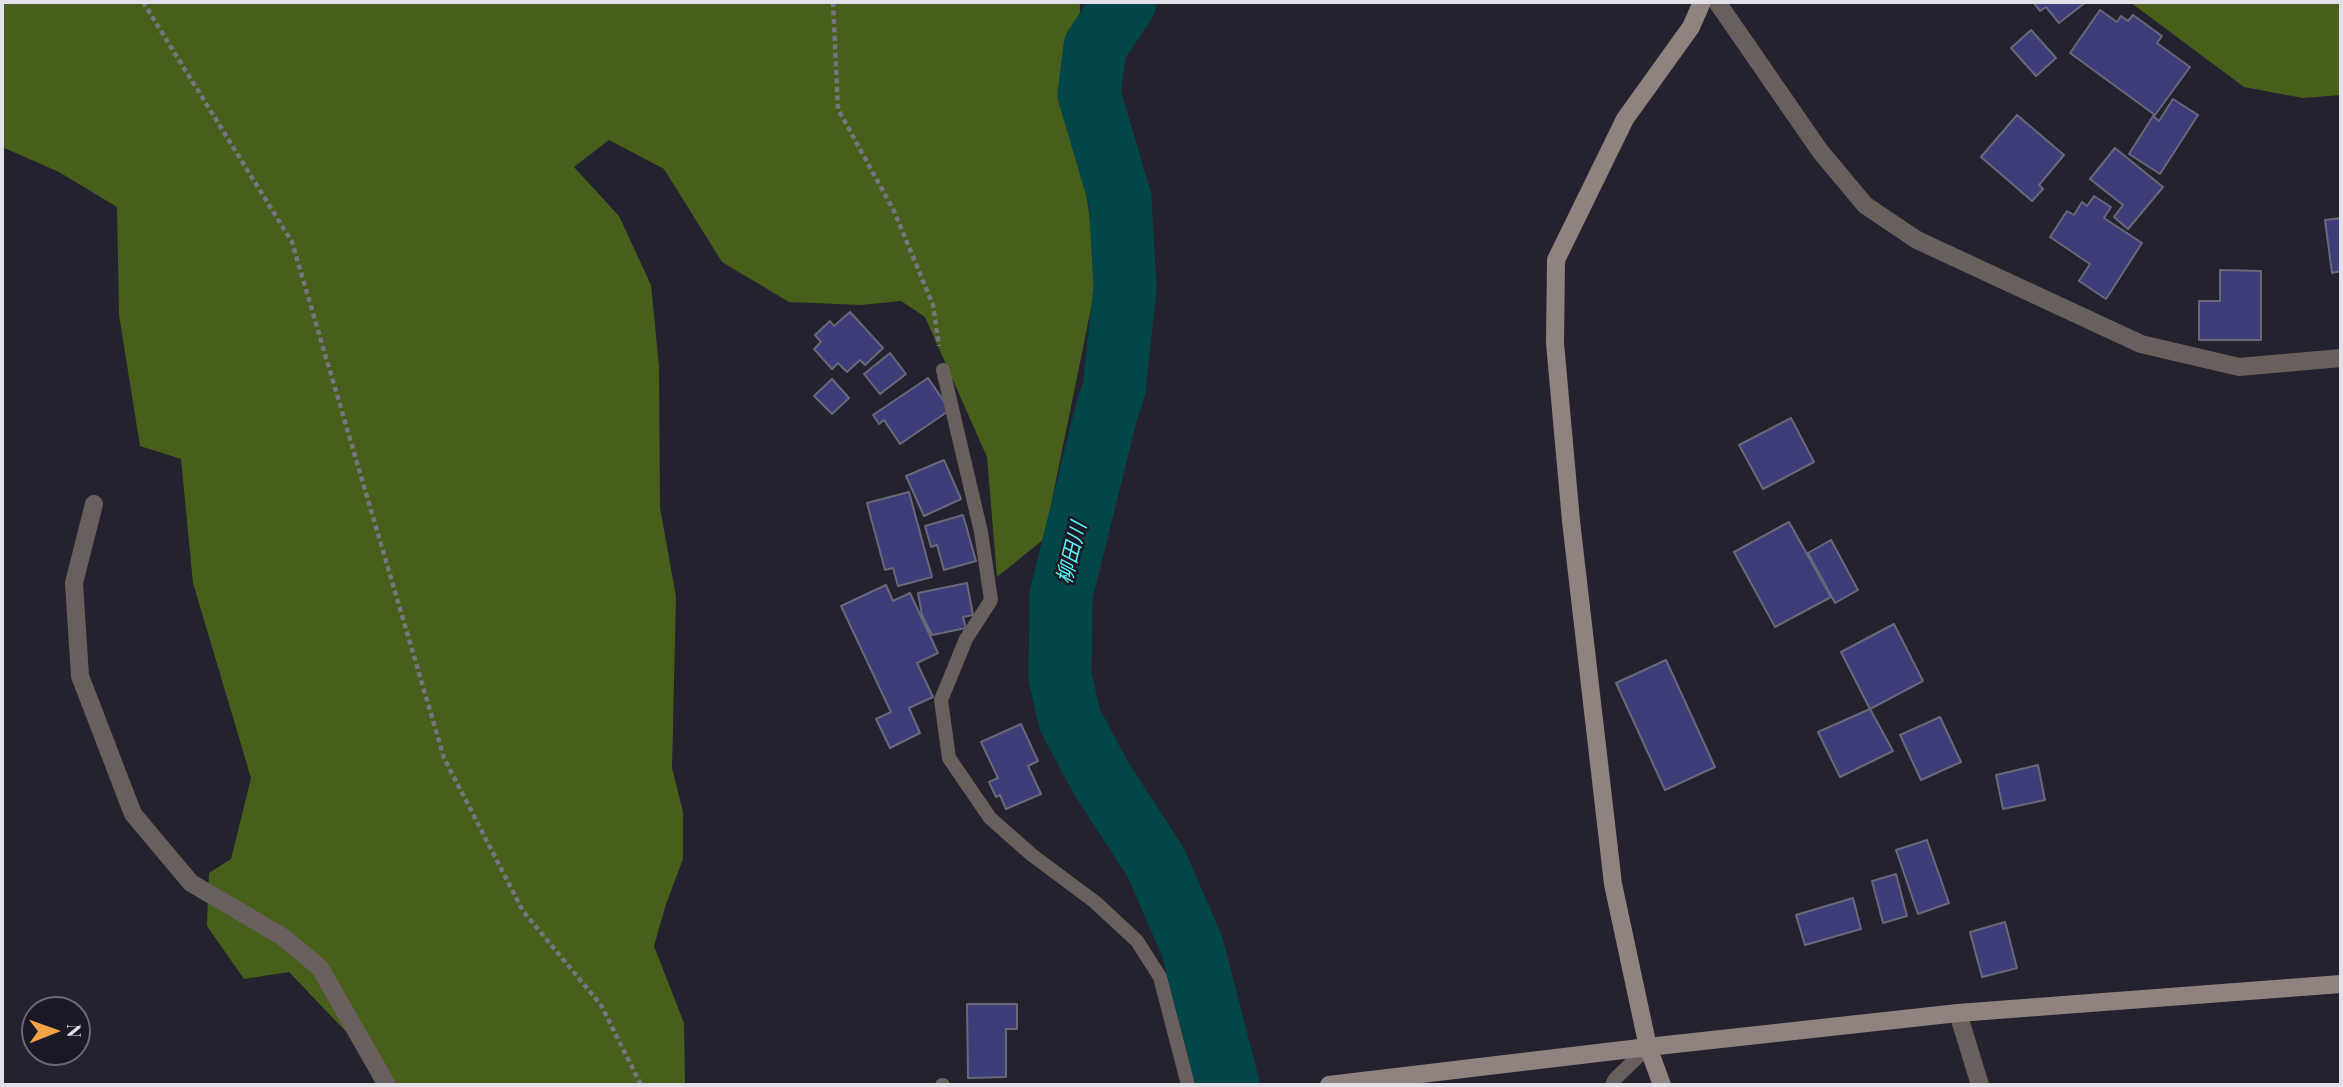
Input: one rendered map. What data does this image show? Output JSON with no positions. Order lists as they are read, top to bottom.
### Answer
{
  "water": ["柳田川"],
  "north": "right"
}
